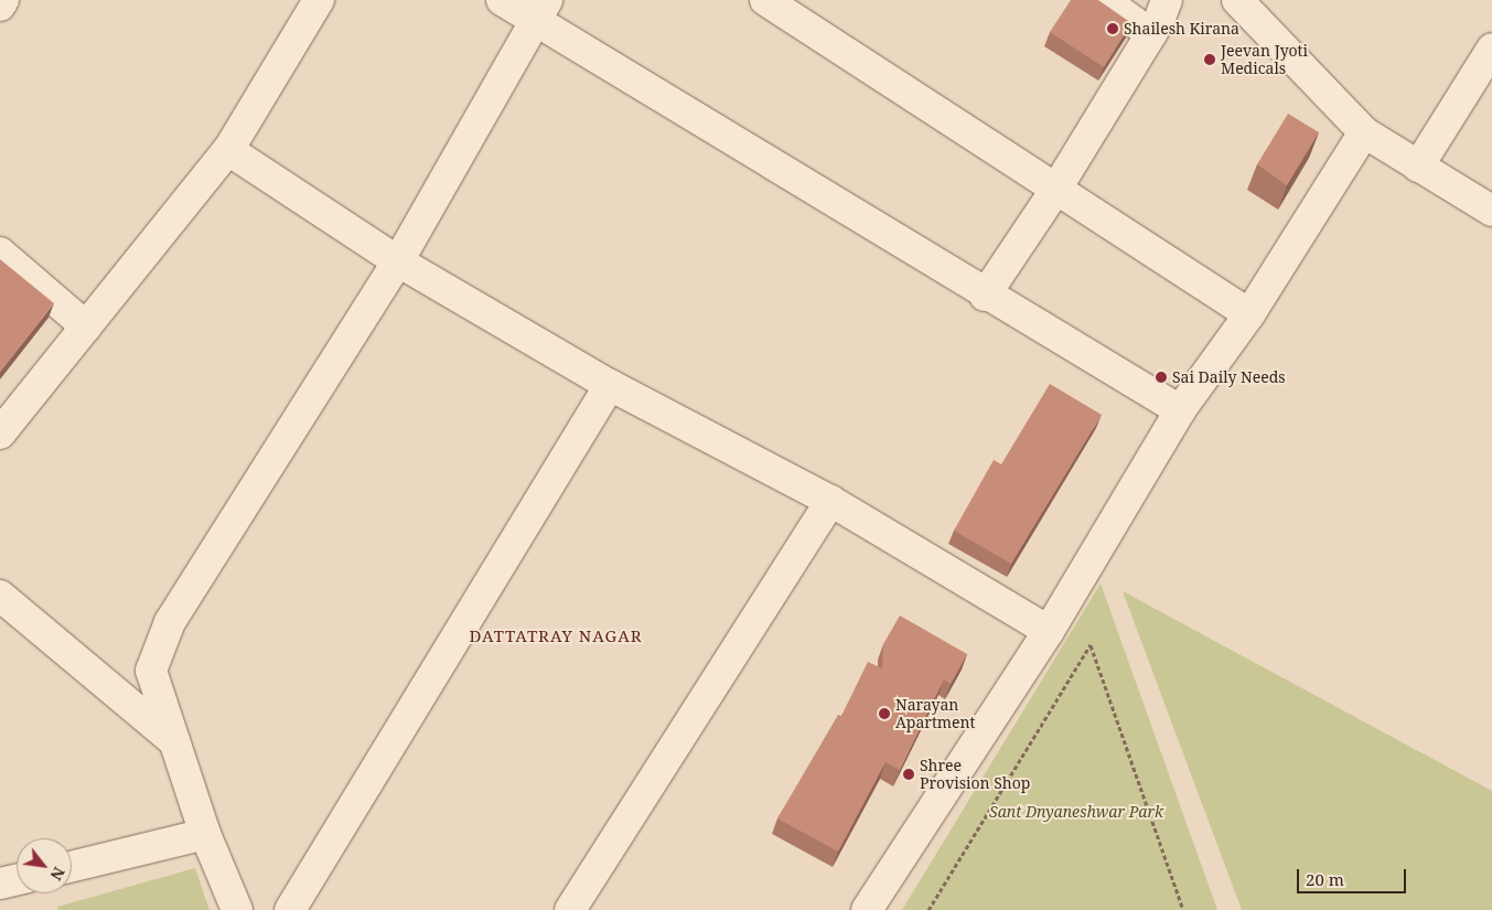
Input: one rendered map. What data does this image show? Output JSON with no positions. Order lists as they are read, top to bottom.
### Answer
{
  "districts": ["DATTATRAY NAGAR"],
  "parks": ["Sant Dnyaneshwar Park"],
  "places": [
    "Shailesh Kirana",
    "Jeevan Jyoti Medicals",
    "Sai Daily Needs",
    "Narayan Apartment",
    "Shree Provision Shop"
  ],
  "scale_bar": "20 m",
  "north": "bottom right"
}
